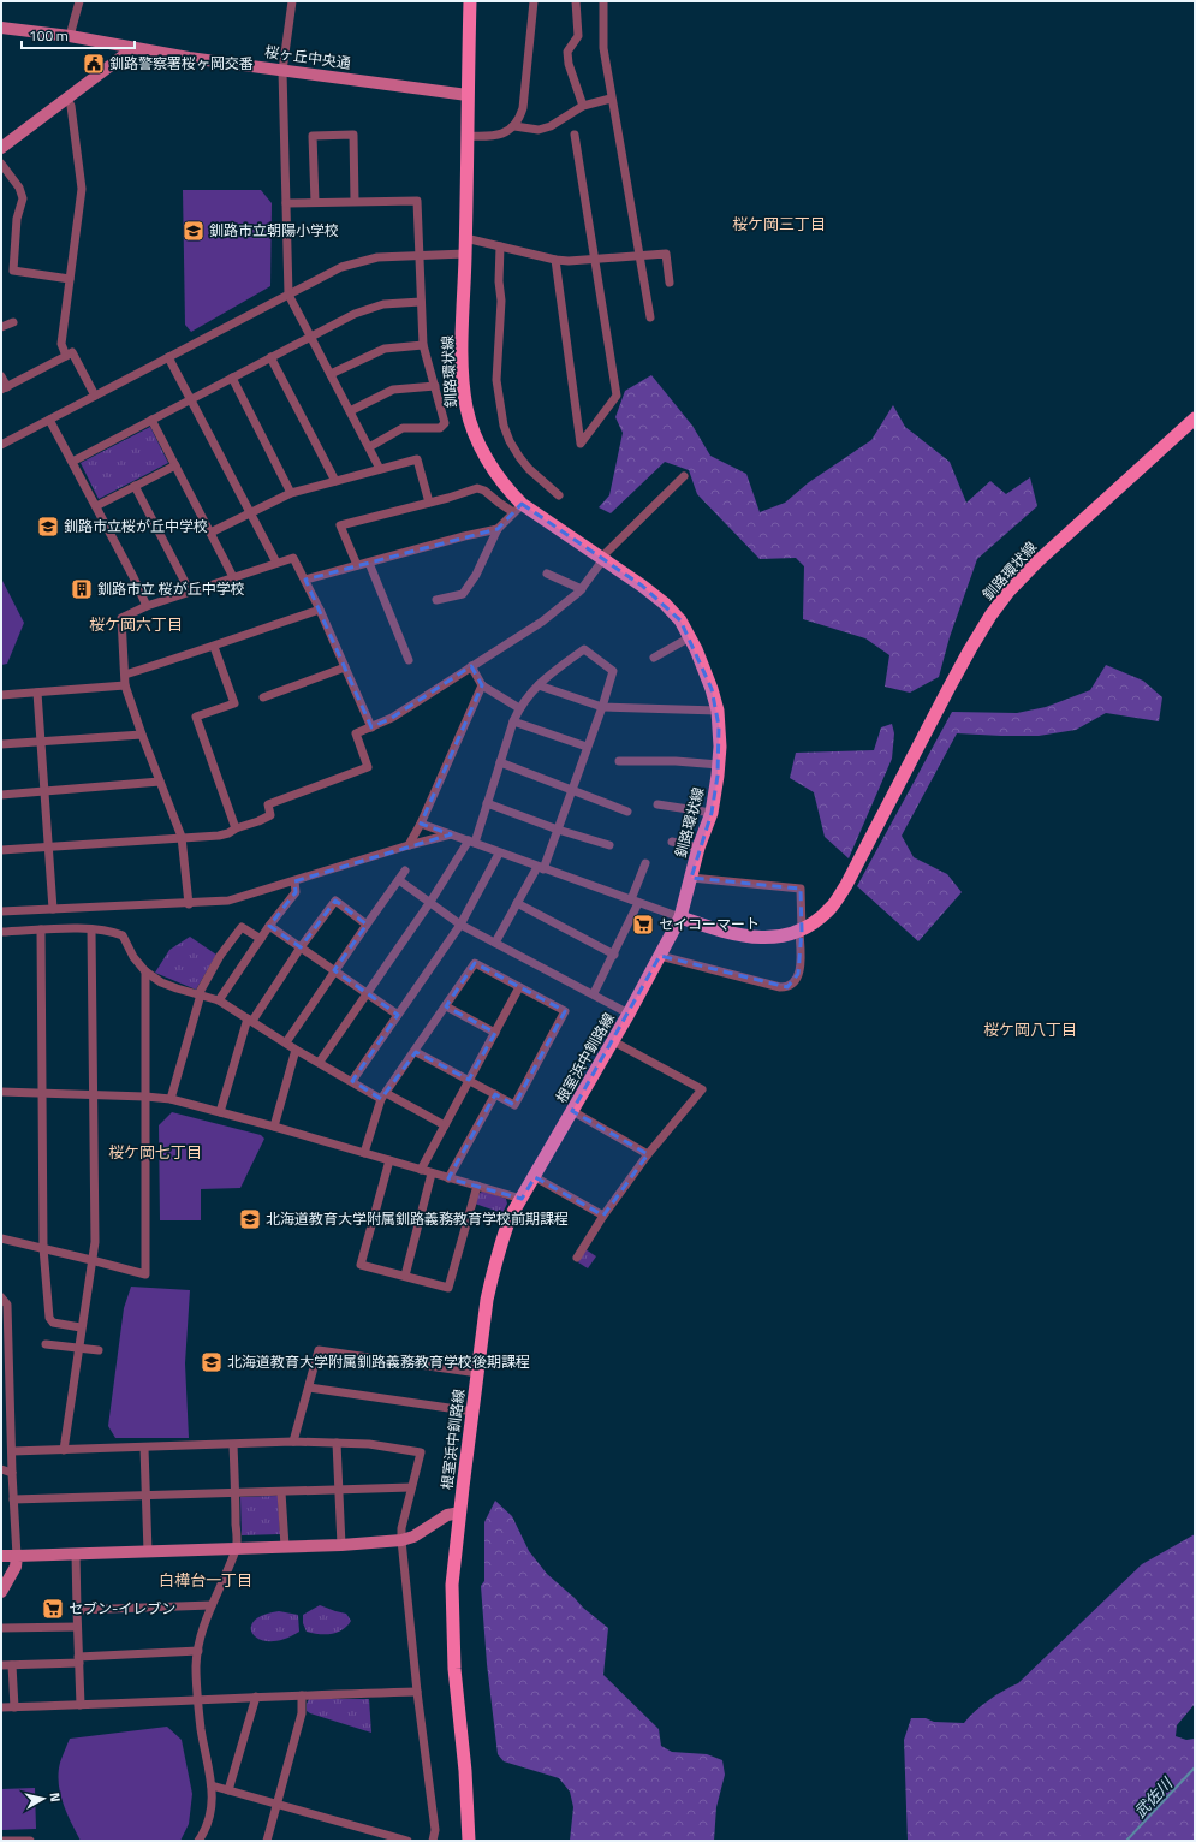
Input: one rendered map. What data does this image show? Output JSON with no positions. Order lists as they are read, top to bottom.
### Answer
{
  "streets": {
    "main road": ["釧路環状線", "根室浜中釧路線"],
    "street": ["桜ヶ丘中央通"]
  },
  "crossings": [
    ["桜ヶ丘中央通", "釧路環状線"],
    ["釧路環状線", "根室浜中釧路線"]
  ],
  "districts": [
    "桜ケ岡三丁目",
    "桜ケ岡六丁目",
    "桜ケ岡八丁目",
    "桜ケ岡七丁目",
    "白樺台一丁目"
  ],
  "water": ["武佐川"],
  "places": {
    "public building": ["釧路警察署桜ヶ岡交番"],
    "school or university": [
      "釧路市立朝陽小学校",
      "釧路市立桜が丘中学校",
      "北海道教育大学附属釧路義務教育学校前期課程",
      "北海道教育大学附属釧路義務教育学校後期課程"
    ],
    "building": ["釧路市立 桜が丘中学校"],
    "supermarket": ["セイコーマート", "セブン-イレブン"]
  },
  "scale_bar": "100 m",
  "north": "right"
}
